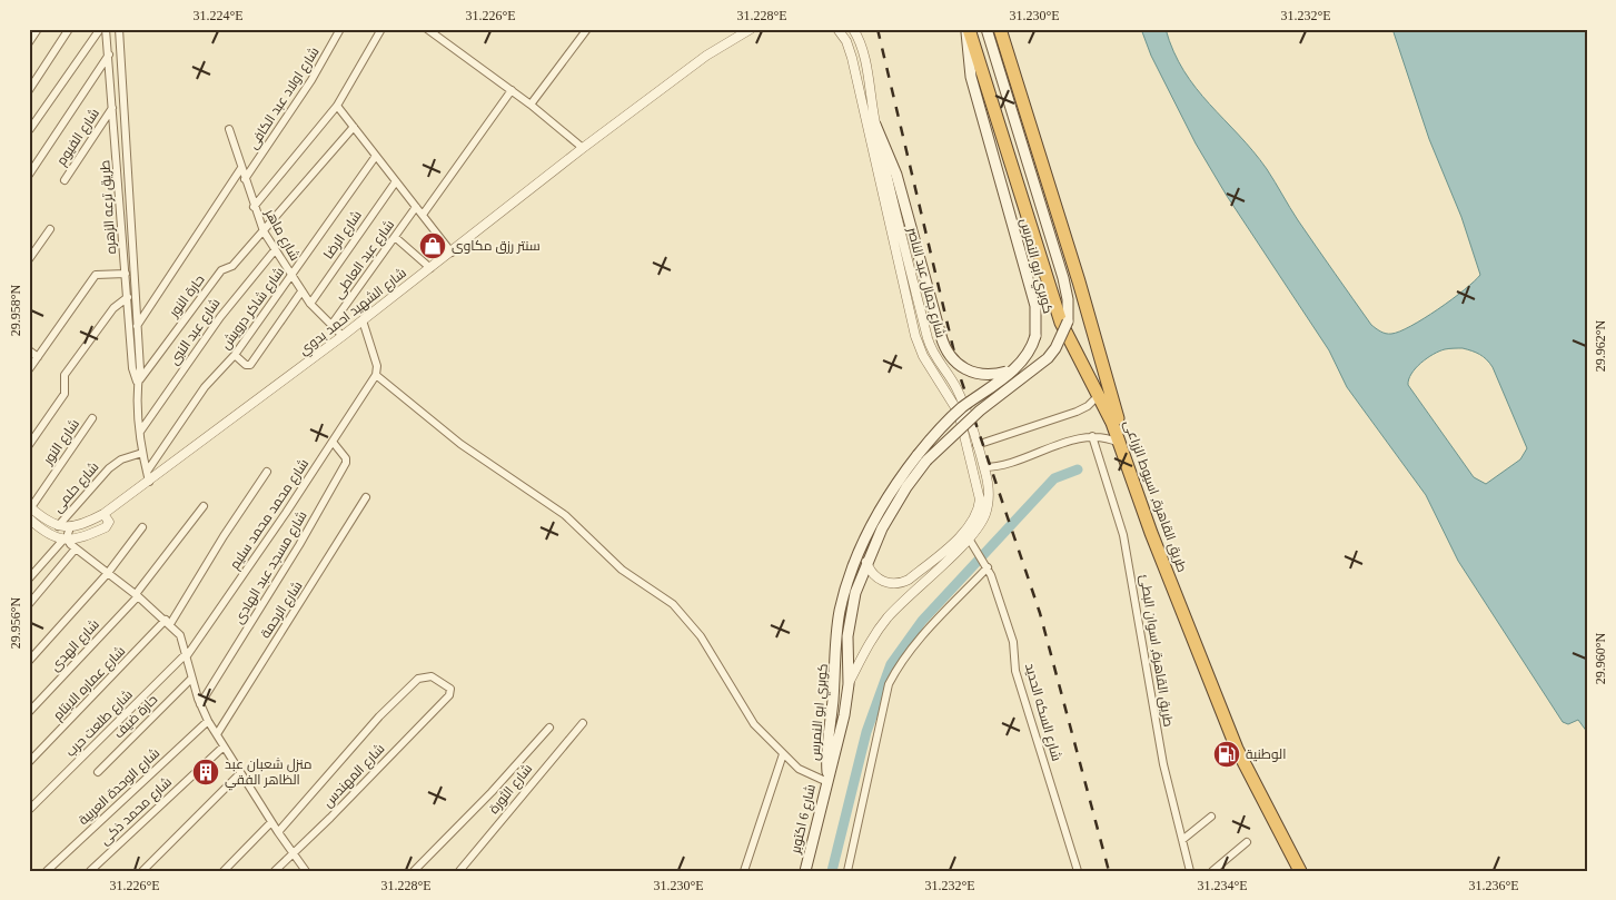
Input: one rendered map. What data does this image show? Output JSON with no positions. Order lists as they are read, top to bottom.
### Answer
{
  "streets": {
    "highway": ["طريق القاهرة, اسيوط الزراعى"],
    "main road": ["كوبري ابو النمرس", "شارع 6 اكتوبر"],
    "street": [
      "شارع اولاد عبد الكافى",
      "شارع الفيوم",
      "طريق ترعه الزهره",
      "شارع ماهر",
      "شارع الرضا",
      "شارع عبد العاطى",
      "شارع جمال عبد الناصر",
      "حارة النور",
      "شارع شاكر درويش",
      "شارع الشهيد احمد بدوي",
      "شارع عبد النبى",
      "شارع النور",
      "شارع حلمى",
      "شارع محمد محمد سليم",
      "شارع مسجد عبد الهادى",
      "شارع الرحمة",
      "شارع الهدى",
      "طريق القاهرة, اسوان البطئ",
      "شارع عماره الايتام",
      "شارع السكه الحديد",
      "حارة ضيف",
      "شارع طلعت حرب",
      "شارع المهندس",
      "شارع الوحدة العربية",
      "شارع الثورة",
      "شارع محمد ذكى"
    ]
  },
  "crossings": [
    ["شارع اولاد عبد الكافى", "شارع ماهر"],
    ["شارع الفيوم", "طريق ترعه الزهره"],
    ["طريق ترعه الزهره", "حارة النور"],
    ["طريق ترعه الزهره", "شارع شاكر درويش"],
    ["طريق ترعه الزهره", "شارع الشهيد احمد بدوي"],
    ["طريق ترعه الزهره", "شارع عبد النبى"],
    ["طريق ترعه الزهره", "شارع حلمى"],
    ["شارع ماهر", "شارع الرضا"],
    ["شارع ماهر", "شارع عبد العاطى"],
    ["شارع ماهر", "حارة النور"],
    ["شارع ماهر", "شارع شاكر درويش"],
    ["شارع ماهر", "شارع الشهيد احمد بدوي"],
    ["شارع ماهر", "شارع عبد النبى"],
    ["كوبري ابو النمرس", "شارع جمال عبد الناصر"],
    ["كوبري ابو النمرس", "طريق القاهرة, اسيوط الزراعى"],
    ["كوبري ابو النمرس", "شارع 6 اكتوبر"],
    ["شارع جمال عبد الناصر", "شارع السكه الحديد"],
    ["شارع الشهيد احمد بدوي", "شارع النور"],
    ["شارع الشهيد احمد بدوي", "شارع حلمى"],
    ["شارع محمد محمد سليم", "شارع مسجد عبد الهادى"],
    ["شارع محمد محمد سليم", "شارع طلعت حرب"]
  ],
  "places": {
    "shop": ["سنتر رزق مكاوى"],
    "fuel station": ["الوطنية"],
    "building": ["منزل شعبان عبد الظاهر الفقي"]
  },
  "coordinates": [
    "31.224°E",
    "31.226°E",
    "31.228°E",
    "31.230°E",
    "31.232°E",
    "29.958°N",
    "29.962°N",
    "29.956°N",
    "29.960°N",
    "31.234°E",
    "31.236°E"
  ]
}
